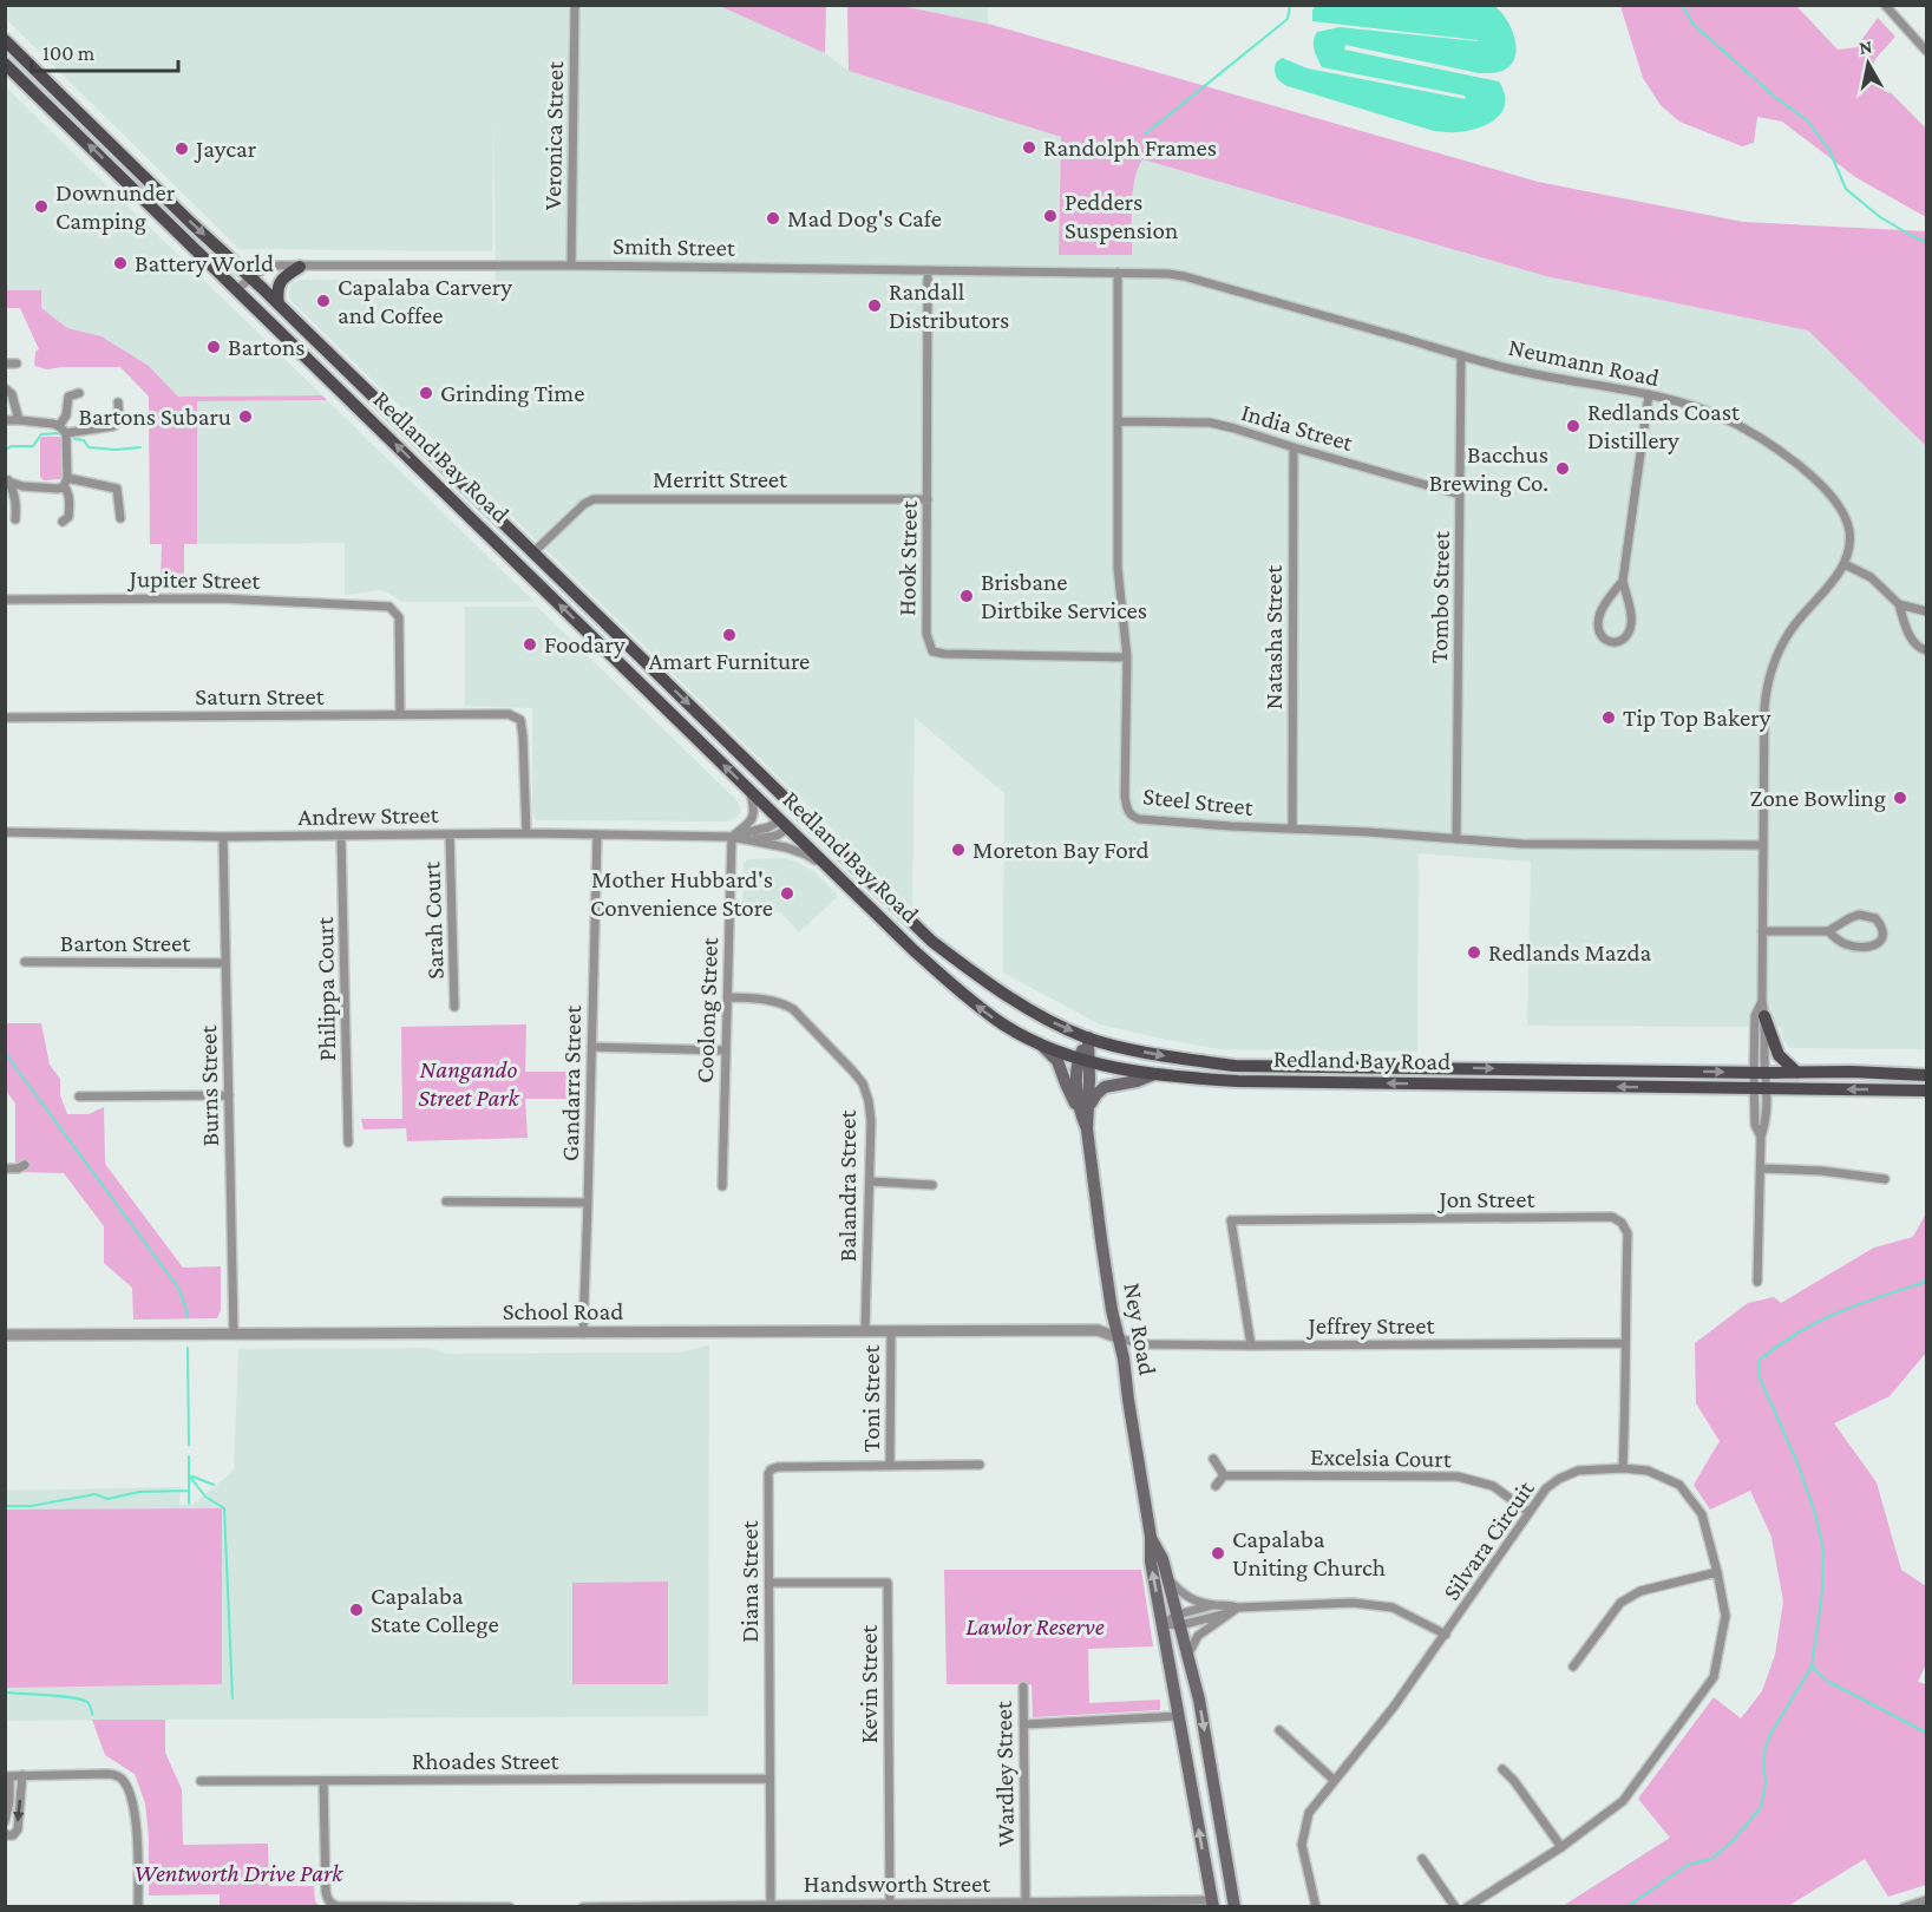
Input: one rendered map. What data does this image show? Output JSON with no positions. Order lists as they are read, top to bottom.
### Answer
{
  "streets": {
    "main road": ["Redland Bay Road", "Ney Road"],
    "street": [
      "Veronica Street",
      "Smith Street",
      "Neumann Road",
      "India Street",
      "Merritt Street",
      "Hook Street",
      "Jupiter Street",
      "Tombo Street",
      "Natasha Street",
      "Saturn Street",
      "Steel Street",
      "Andrew Street",
      "Sarah Court",
      "Barton Street",
      "Philippa Court",
      "Coolong Street",
      "Gandarra Street",
      "Burns Street",
      "Balandra Street",
      "Jon Street",
      "School Road",
      "Jeffrey Street",
      "Toni Street",
      "Excelsia Court",
      "Silvara Circuit",
      "Diana Street",
      "Kevin Street",
      "Rhoades Street",
      "Wardley Street",
      "Handsworth Street"
    ]
  },
  "crossings": [
    ["Veronica Street", "Smith Street"],
    ["Smith Street", "Neumann Road"],
    ["Smith Street", "Redland Bay Road"],
    ["Smith Street", "Hook Street"],
    ["Smith Street", "Steel Street"],
    ["Neumann Road", "Tombo Street"],
    ["Neumann Road", "Steel Street"],
    ["India Street", "Tombo Street"],
    ["India Street", "Natasha Street"],
    ["India Street", "Steel Street"],
    ["Redland Bay Road", "Merritt Street"],
    ["Redland Bay Road", "Andrew Street"],
    ["Redland Bay Road", "Ney Road"],
    ["Merritt Street", "Hook Street"],
    ["Hook Street", "Steel Street"],
    ["Jupiter Street", "Saturn Street"],
    ["Tombo Street", "Steel Street"],
    ["Natasha Street", "Steel Street"],
    ["Saturn Street", "Andrew Street"],
    ["Andrew Street", "Sarah Court"],
    ["Andrew Street", "Philippa Court"],
    ["Andrew Street", "Coolong Street"],
    ["Andrew Street", "Gandarra Street"],
    ["Andrew Street", "Burns Street"],
    ["Barton Street", "Burns Street"],
    ["Coolong Street", "Balandra Street"],
    ["Gandarra Street", "School Road"],
    ["Burns Street", "School Road"],
    ["Balandra Street", "School Road"],
    ["Jon Street", "Jeffrey Street"],
    ["Jon Street", "Silvara Circuit"],
    ["School Road", "Jeffrey Street"],
    ["School Road", "Ney Road"],
    ["School Road", "Toni Street"],
    ["Jeffrey Street", "Ney Road"],
    ["Ney Road", "Handsworth Street"],
    ["Toni Street", "Diana Street"],
    ["Excelsia Court", "Silvara Circuit"],
    ["Diana Street", "Kevin Street"],
    ["Diana Street", "Rhoades Street"],
    ["Diana Street", "Handsworth Street"],
    ["Kevin Street", "Handsworth Street"],
    ["Wardley Street", "Handsworth Street"]
  ],
  "parks": ["Nangando Street Park", "Lawlor Reserve", "Wentworth Drive Park"],
  "places": [
    "Randolph Frames",
    "Jaycar",
    "Downunder Camping",
    "Pedders Suspension",
    "Mad Dog's Cafe",
    "Battery World",
    "Capalaba Carvery and Coffee",
    "Randall Distributors",
    "Bartons",
    "Grinding Time",
    "Bartons Subaru",
    "Redlands Coast Distillery",
    "Bacchus Brewing Co.",
    "Brisbane Dirtbike Services",
    "Amart Furniture",
    "Foodary",
    "Tip Top Bakery",
    "Zone Bowling",
    "Moreton Bay Ford",
    "Mother Hubbard's Convenience Store",
    "Redlands Mazda",
    "Capalaba Uniting Church",
    "Capalaba State College"
  ],
  "scale_bar": "100 m",
  "north": "top"
}
